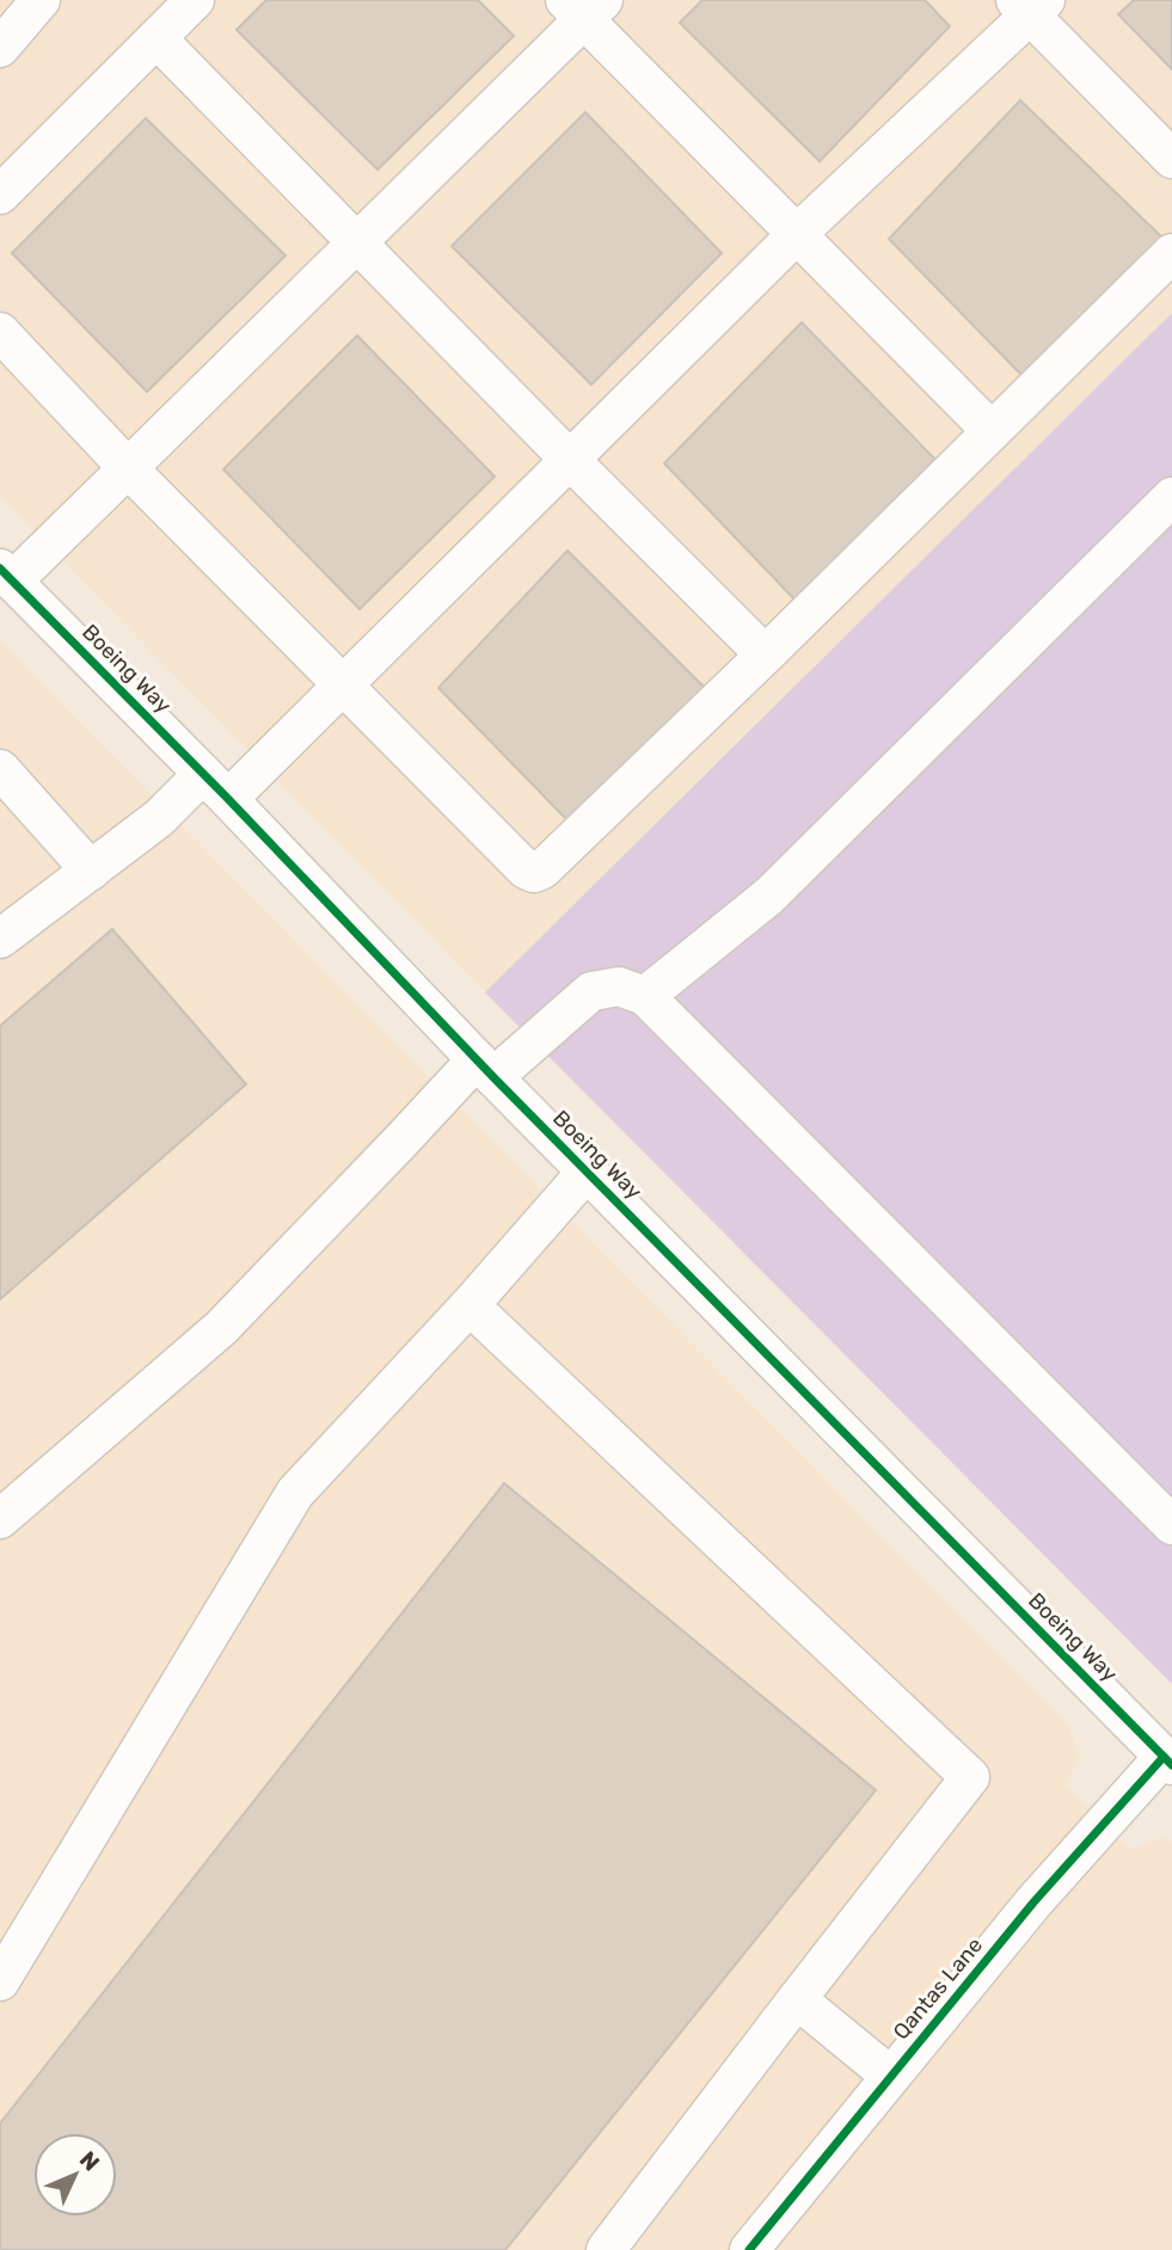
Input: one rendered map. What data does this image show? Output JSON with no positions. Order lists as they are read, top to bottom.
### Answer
{
  "streets": {
    "street": ["Boeing Way", "Qantas Lane"]
  },
  "crossings": [
    ["Boeing Way", "Qantas Lane"]
  ],
  "north": "top right"
}
